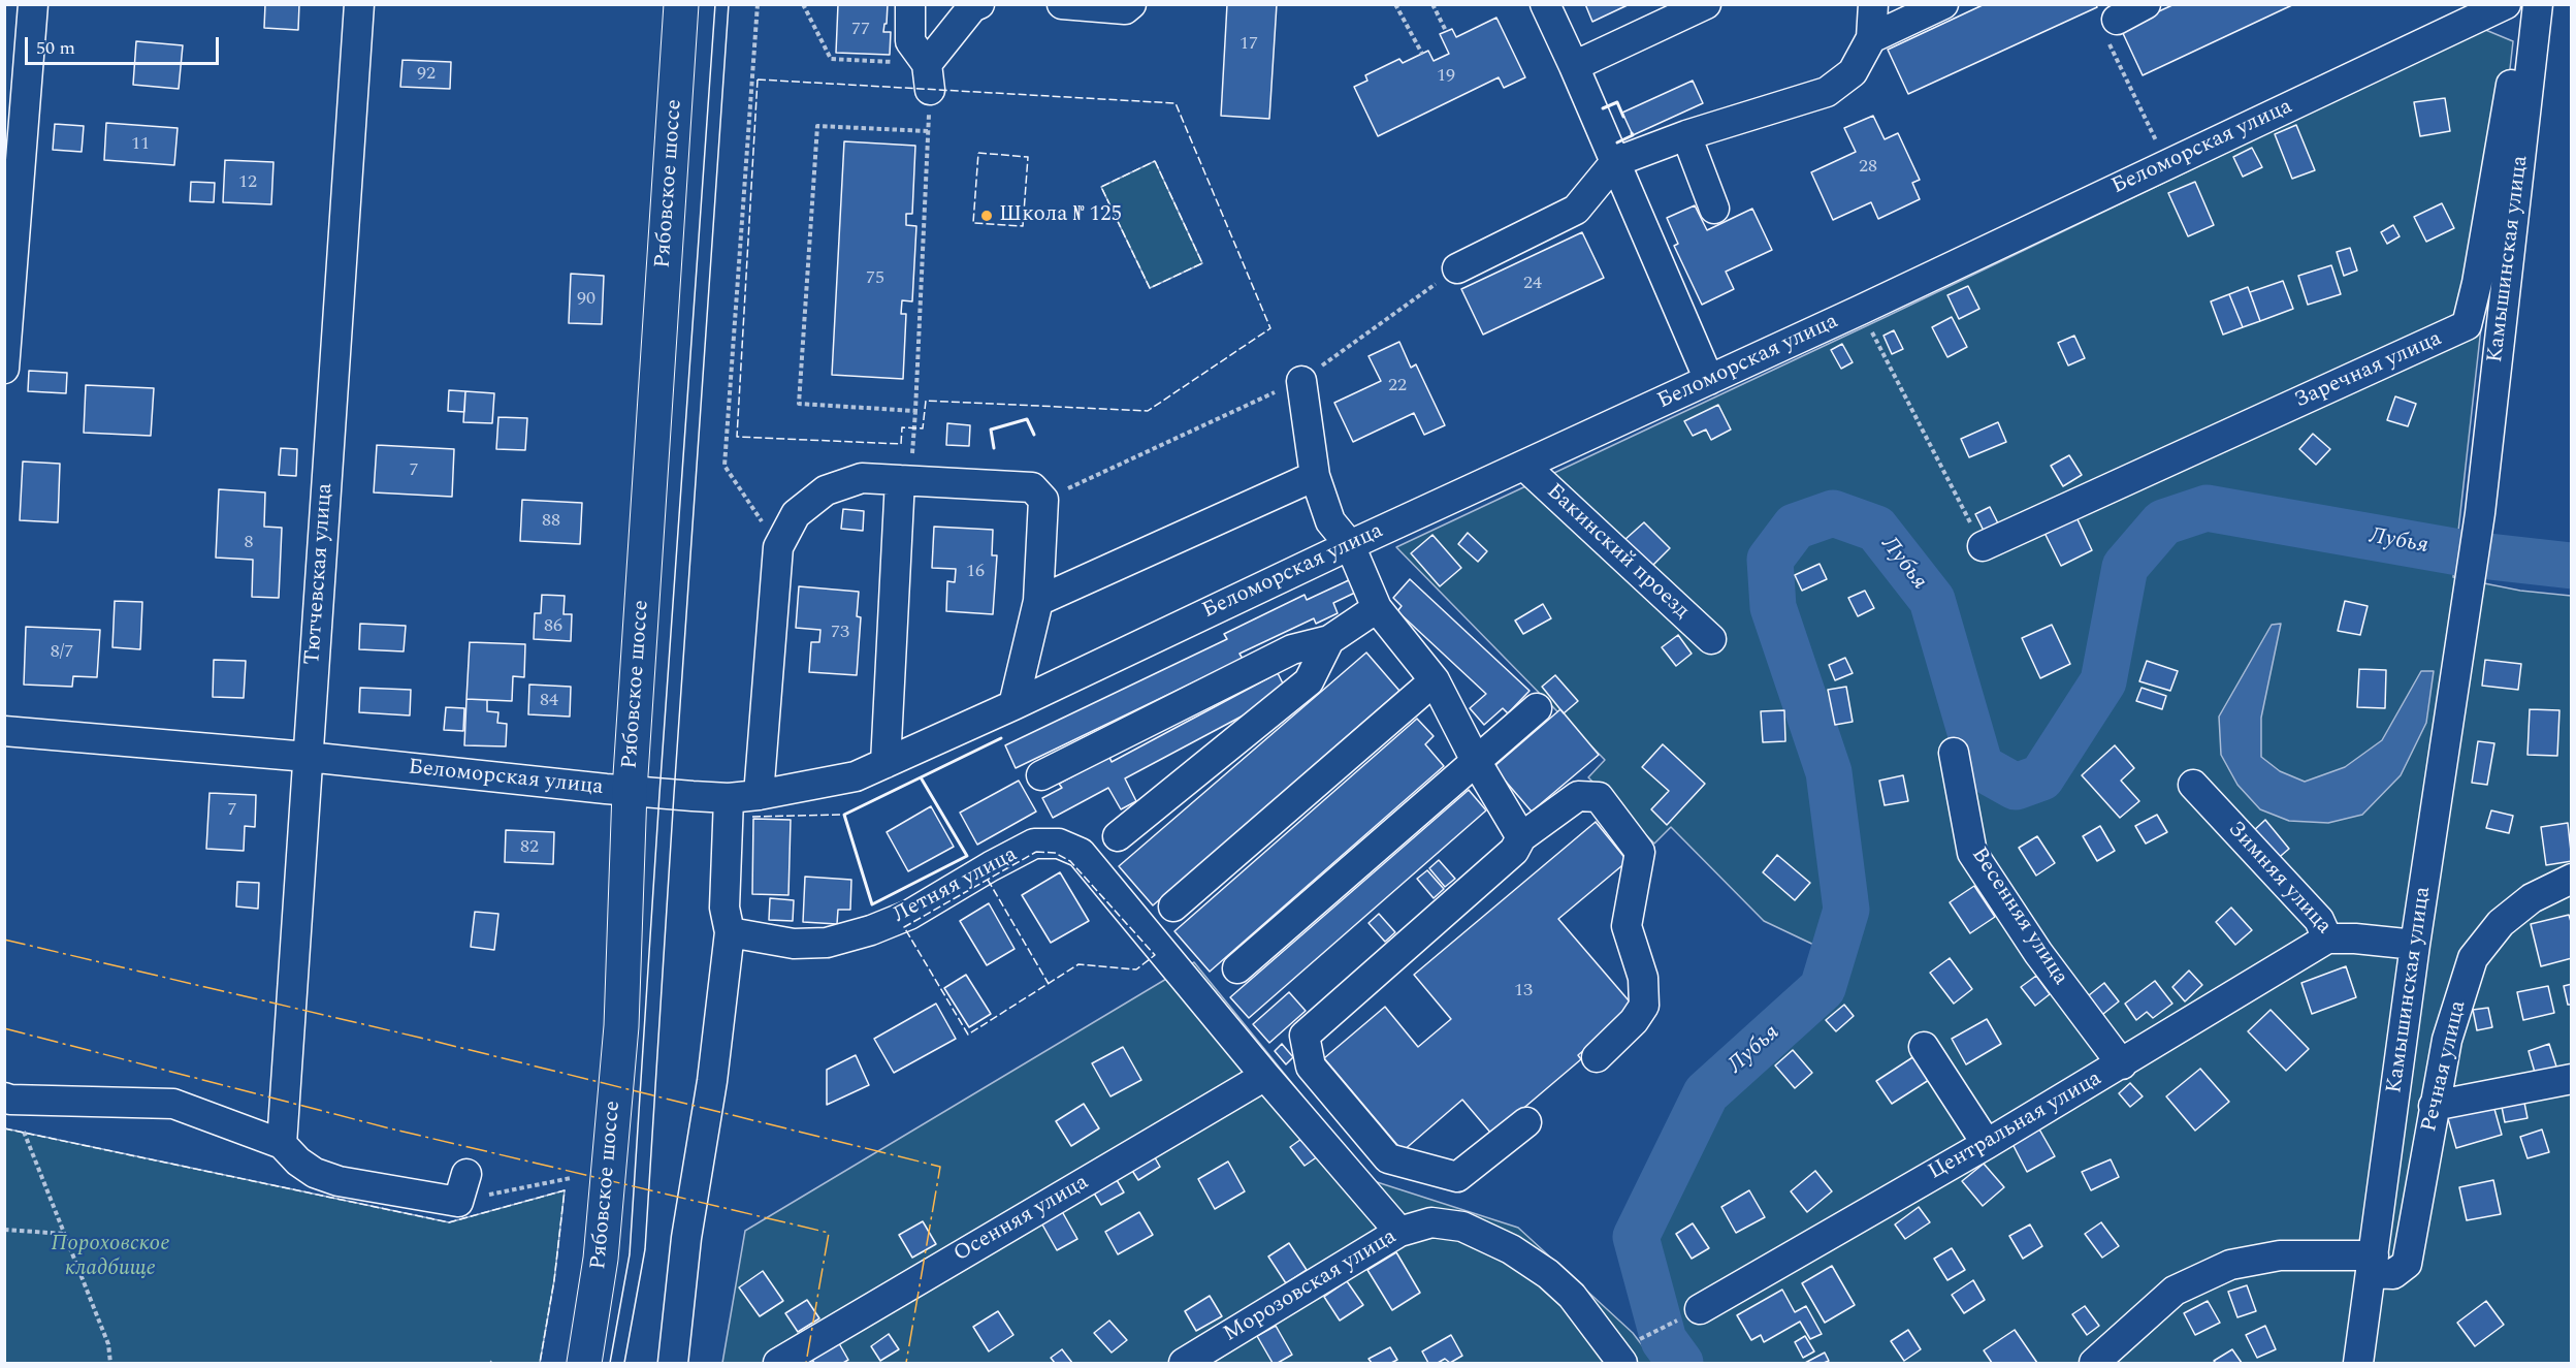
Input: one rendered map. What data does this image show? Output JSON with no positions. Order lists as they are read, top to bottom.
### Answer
{
  "streets": {
    "main road": ["Рябовское шоссе"],
    "street": [
      "Беломорская улица",
      "Камышинская улица",
      "Заречная улица",
      "Бакинский проезд",
      "Тютчевская улица",
      "Зимняя улица",
      "Летняя улица",
      "Весенняя улица",
      "Речная улица",
      "Центральная улица",
      "Осенняя улица",
      "Морозовская улица"
    ]
  },
  "crossings": [
    ["Беломорская улица", "Рябовское шоссе"],
    ["Беломорская улица", "Бакинский проезд"],
    ["Беломорская улица", "Тютчевская улица"],
    ["Камышинская улица", "Заречная улица"],
    ["Камышинская улица", "Зимняя улица"],
    ["Камышинская улица", "Речная улица"],
    ["Зимняя улица", "Центральная улица"],
    ["Летняя улица", "Осенняя улица"],
    ["Весенняя улица", "Центральная улица"]
  ],
  "water": ["Лубья"],
  "parks": ["Пороховское кладбище"],
  "places": ["Школа № 125"],
  "house_numbers": [
    "77",
    "17",
    "92",
    "19",
    "11",
    "28",
    "12",
    "75",
    "24",
    "90",
    "22",
    "7",
    "88",
    "8",
    "16",
    "86",
    "73",
    "8/7",
    "84",
    "7",
    "82",
    "13"
  ],
  "scale_bar": "50 m"
}
